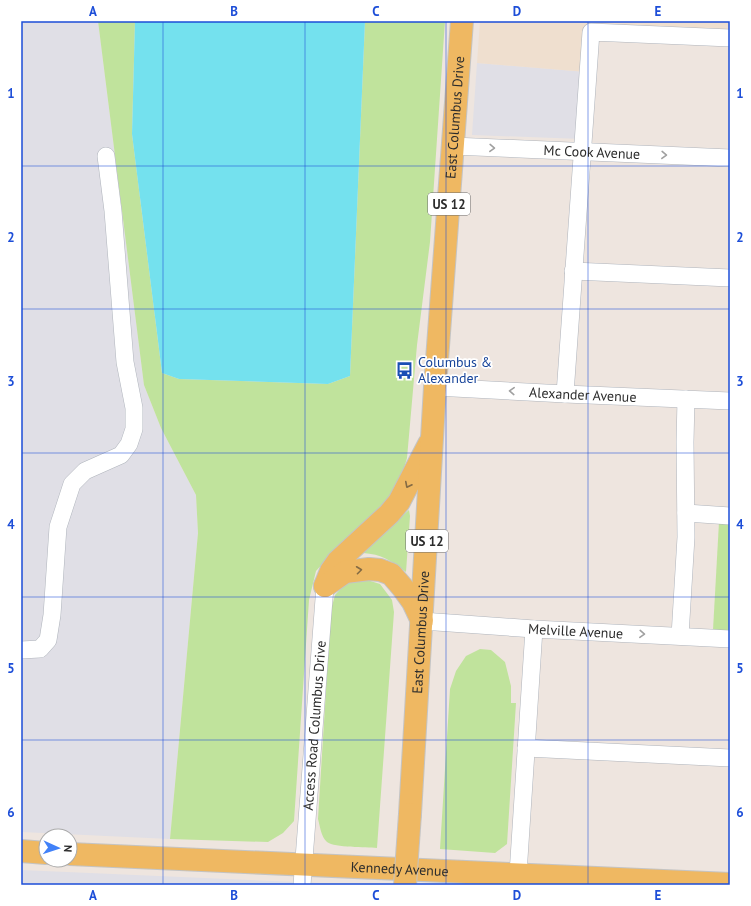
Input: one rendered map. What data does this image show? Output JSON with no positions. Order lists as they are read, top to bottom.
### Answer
{
  "streets": {
    "main road": ["East Columbus Drive", "US 12", "Kennedy Avenue"],
    "street": [
      "Mc Cook Avenue",
      "Alexander Avenue",
      "Melville Avenue",
      "Access Road Columbus Drive"
    ]
  },
  "crossings": [
    ["East Columbus Drive", "Mc Cook Avenue"],
    ["East Columbus Drive", "Alexander Avenue"],
    ["East Columbus Drive", "Melville Avenue"],
    ["Access Road Columbus Drive", "Kennedy Avenue"]
  ],
  "one_way": ["Alexander Avenue"],
  "places": {
    "bus stop": ["Columbus & Alexander"]
  },
  "north": "right",
  "grid": {
    "columns": [
      "A",
      "B",
      "C",
      "D",
      "E"
    ],
    "rows": [
      "1",
      "2",
      "3",
      "4",
      "5",
      "6"
    ]
  }
}
